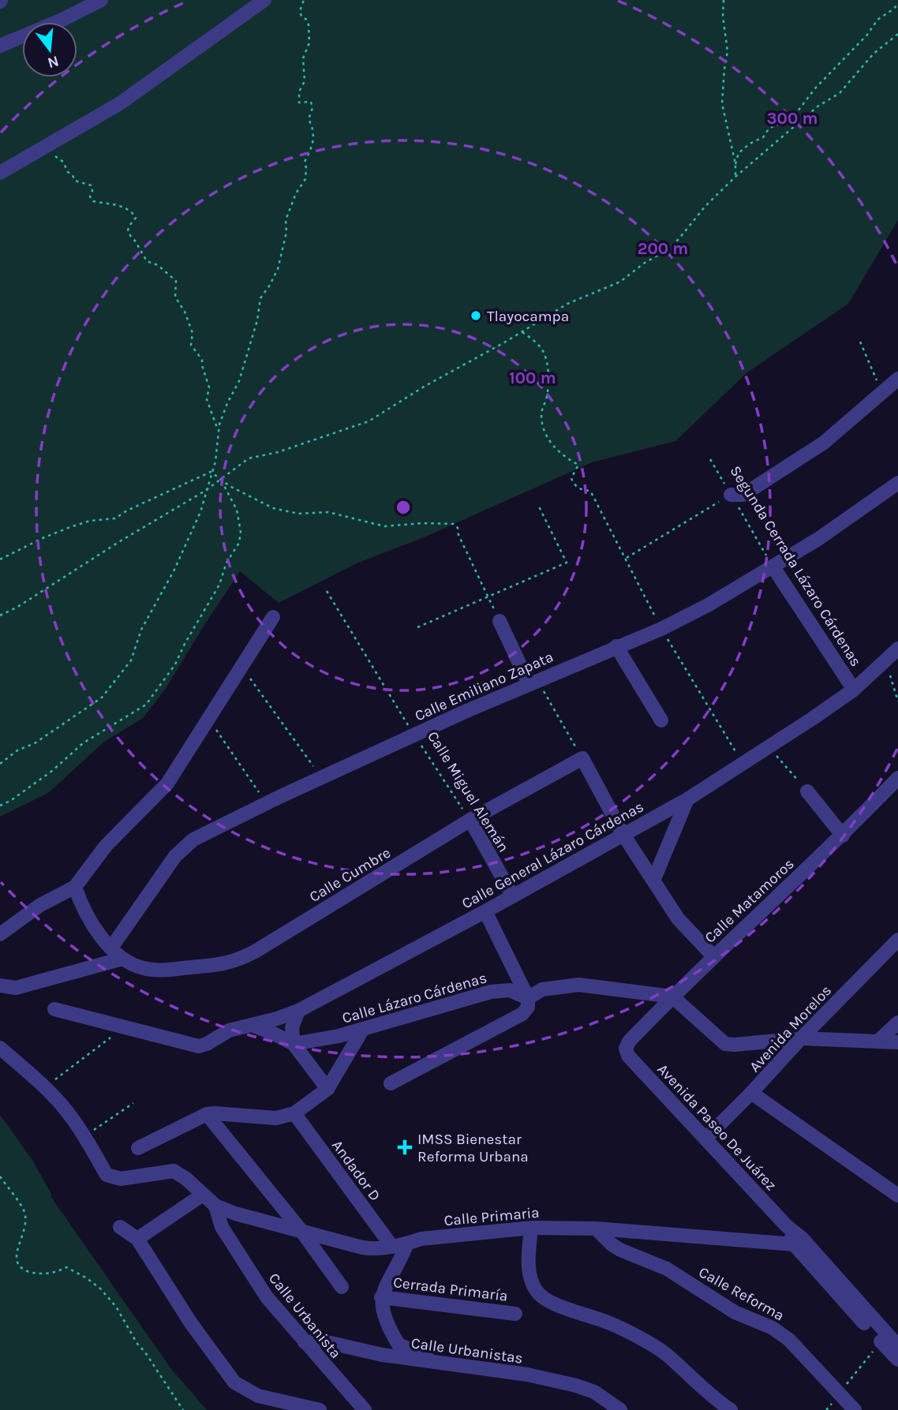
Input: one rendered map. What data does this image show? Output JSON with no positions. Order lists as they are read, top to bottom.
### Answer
{
  "streets": {
    "street": [
      "Segunda Cerrada Lázaro Cárdenas",
      "Calle Emiliano Zapata",
      "Calle Miguel Alemán",
      "Calle General Lázaro Cárdenas",
      "Calle Cumbre",
      "Calle Matamoros",
      "Calle Lázaro Cárdenas",
      "Avenida Morelos",
      "Avenida Paseo De Juárez",
      "Andador D",
      "Calle Primaria",
      "Cerrada Primaría",
      "Calle Reforma",
      "Calle Urbanista",
      "Calle Urbanistas"
    ]
  },
  "crossings": [
    ["Segunda Cerrada Lázaro Cárdenas", "Calle Emiliano Zapata"],
    ["Segunda Cerrada Lázaro Cárdenas", "Calle General Lázaro Cárdenas"],
    ["Calle Emiliano Zapata", "Calle Miguel Alemán"],
    ["Calle Emiliano Zapata", "Calle Cumbre"],
    ["Calle Miguel Alemán", "Calle General Lázaro Cárdenas"],
    ["Calle Miguel Alemán", "Calle Cumbre"],
    ["Calle Matamoros", "Avenida Paseo De Juárez"],
    ["Avenida Morelos", "Avenida Paseo De Juárez"],
    ["Avenida Paseo De Juárez", "Calle Primaria"],
    ["Andador D", "Calle Primaria"],
    ["Calle Primaria", "Calle Reforma"],
    ["Calle Primaria", "Calle Urbanista"],
    ["Calle Urbanista", "Calle Urbanistas"]
  ],
  "places": {
    "other": ["Tlayocampa"],
    "health": ["IMSS Bienestar Reforma Urbana"]
  },
  "north": "bottom",
  "rings": ["300 m", "200 m", "100 m"]
}
